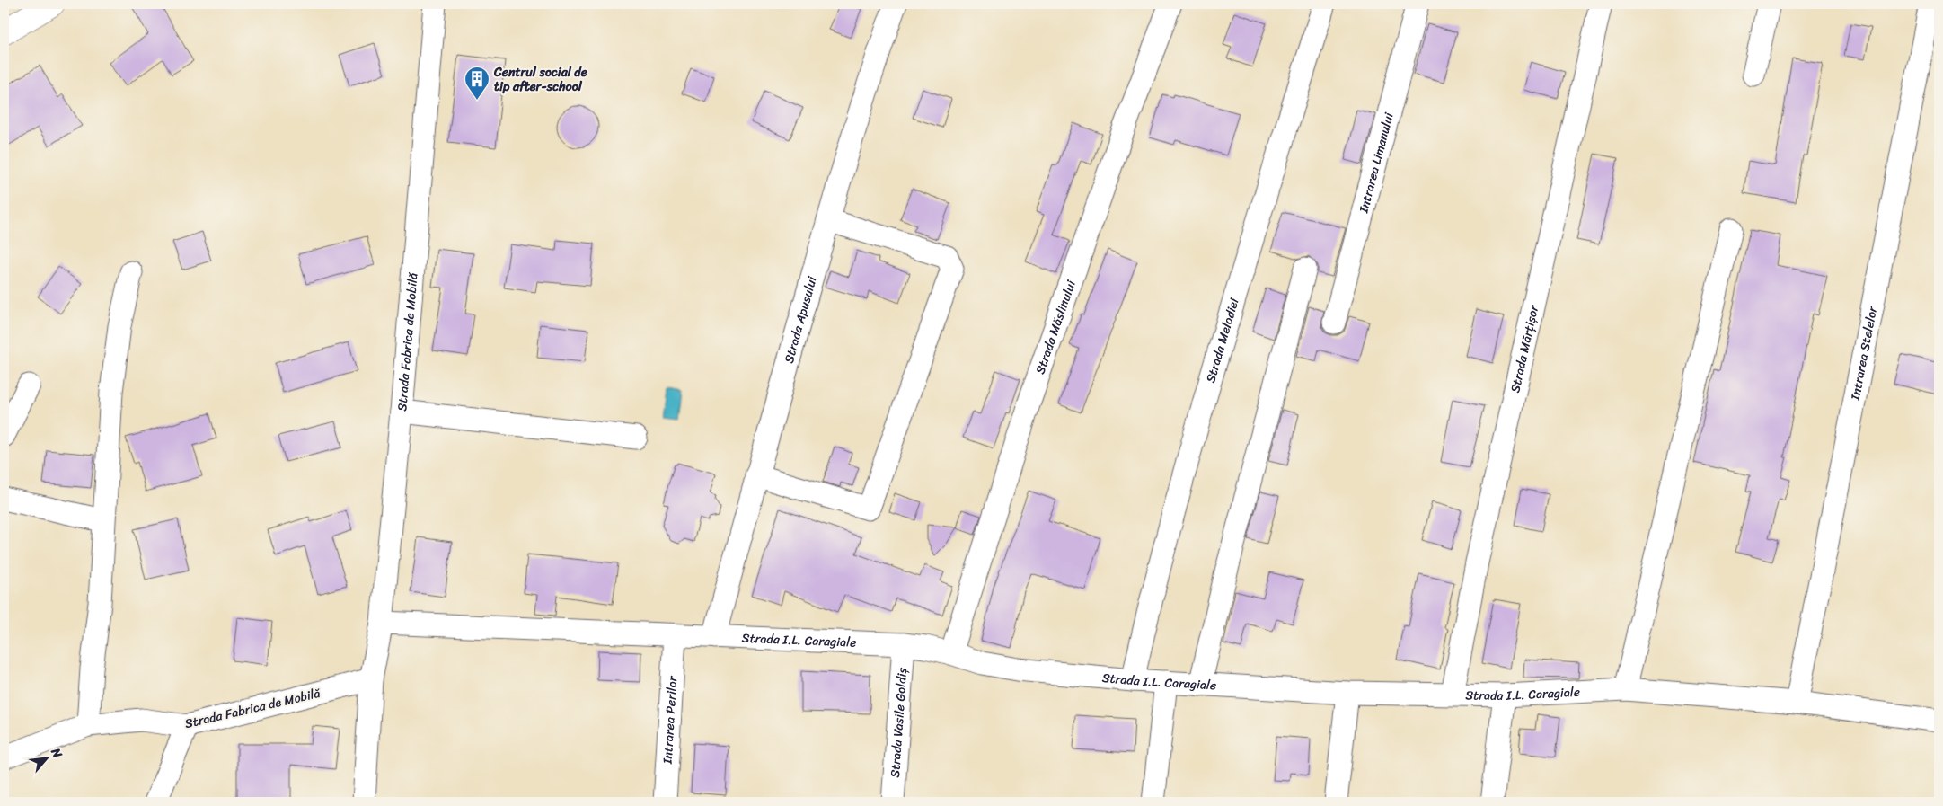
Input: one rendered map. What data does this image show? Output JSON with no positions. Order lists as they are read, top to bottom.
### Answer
{
  "streets": {
    "street": [
      "Intrarea Limanului",
      "Strada Apusului",
      "Strada Măslinului",
      "Strada Melodiei",
      "Strada Fabrica de Mobilă",
      "Strada Mărțișor",
      "Intrarea Stelelor",
      "Strada I.L. Caragiale",
      "Intrarea Perilor",
      "Strada Vasile Goldiș"
    ]
  },
  "crossings": [
    ["Strada Apusului", "Strada I.L. Caragiale"],
    ["Strada Măslinului", "Strada I.L. Caragiale"],
    ["Strada Melodiei", "Strada I.L. Caragiale"],
    ["Strada Fabrica de Mobilă", "Strada I.L. Caragiale"],
    ["Strada Mărțișor", "Strada I.L. Caragiale"],
    ["Intrarea Stelelor", "Strada I.L. Caragiale"],
    ["Strada I.L. Caragiale", "Intrarea Perilor"],
    ["Strada I.L. Caragiale", "Strada Vasile Goldiș"]
  ],
  "places": {
    "building": ["Centrul social de tip after-school"]
  },
  "north": "top right"
}
